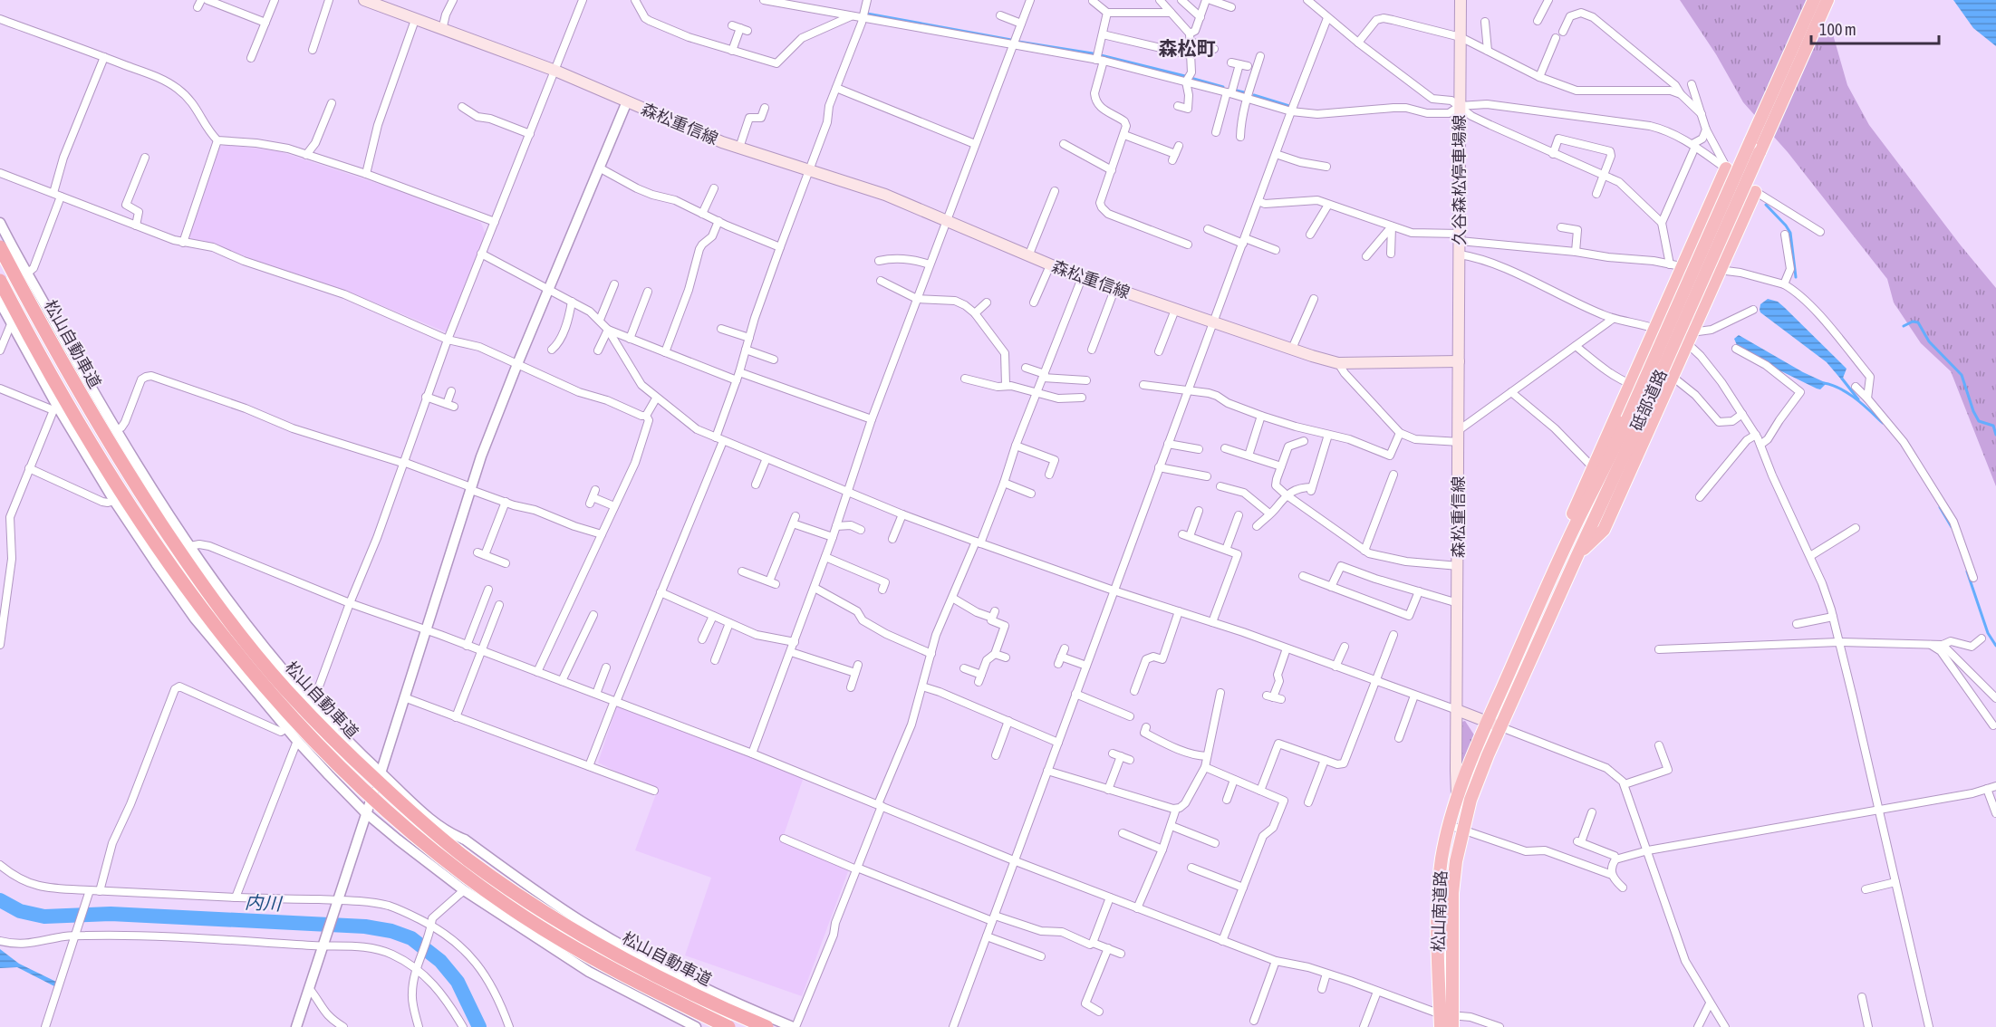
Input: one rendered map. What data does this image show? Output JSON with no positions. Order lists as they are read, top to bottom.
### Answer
{
  "streets": {
    "highway": ["松山自動車道", "砥部道路", "松山南道路"],
    "main road": ["森松重信線", "久谷森松停車場線"]
  },
  "crossings": [
    ["森松重信線", "久谷森松停車場線"],
    ["森松重信線", "砥部道路"],
    ["森松重信線", "松山南道路"],
    ["砥部道路", "松山南道路"]
  ],
  "districts": ["森松町"],
  "water": ["内川"],
  "scale_bar": "100 m"
}
